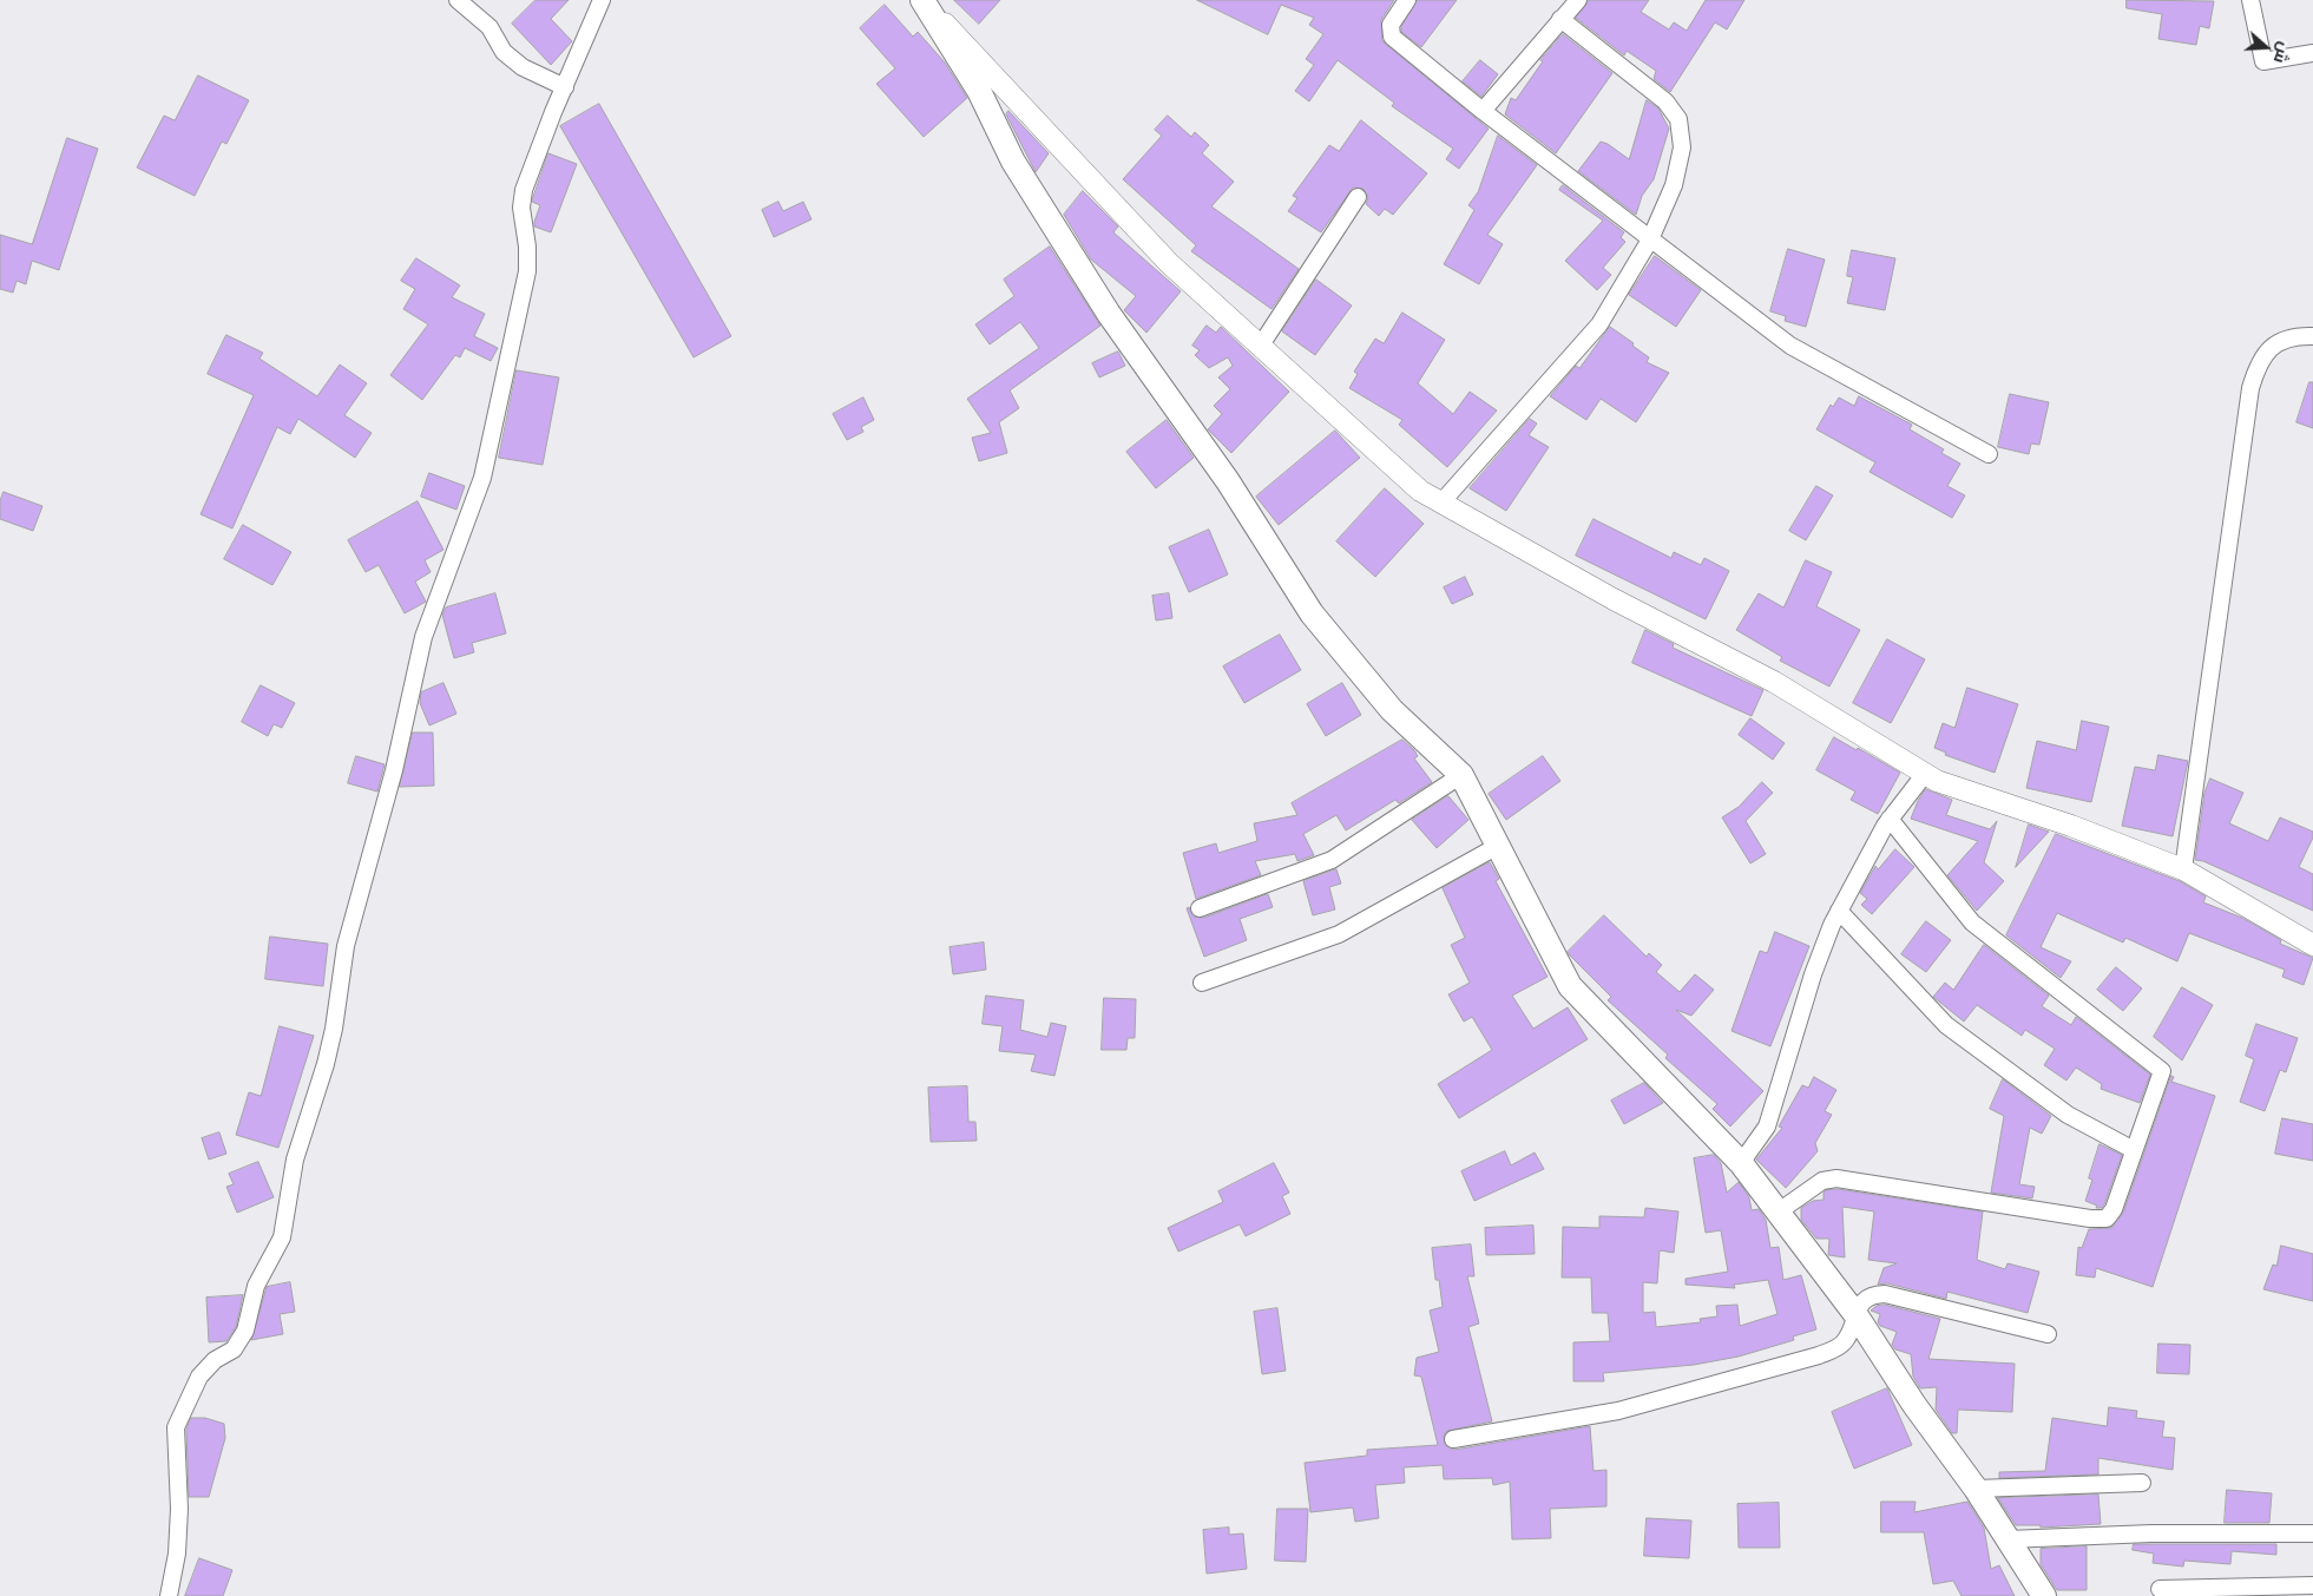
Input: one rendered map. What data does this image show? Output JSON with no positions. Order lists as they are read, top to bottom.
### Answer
{
  "north": "right"
}
